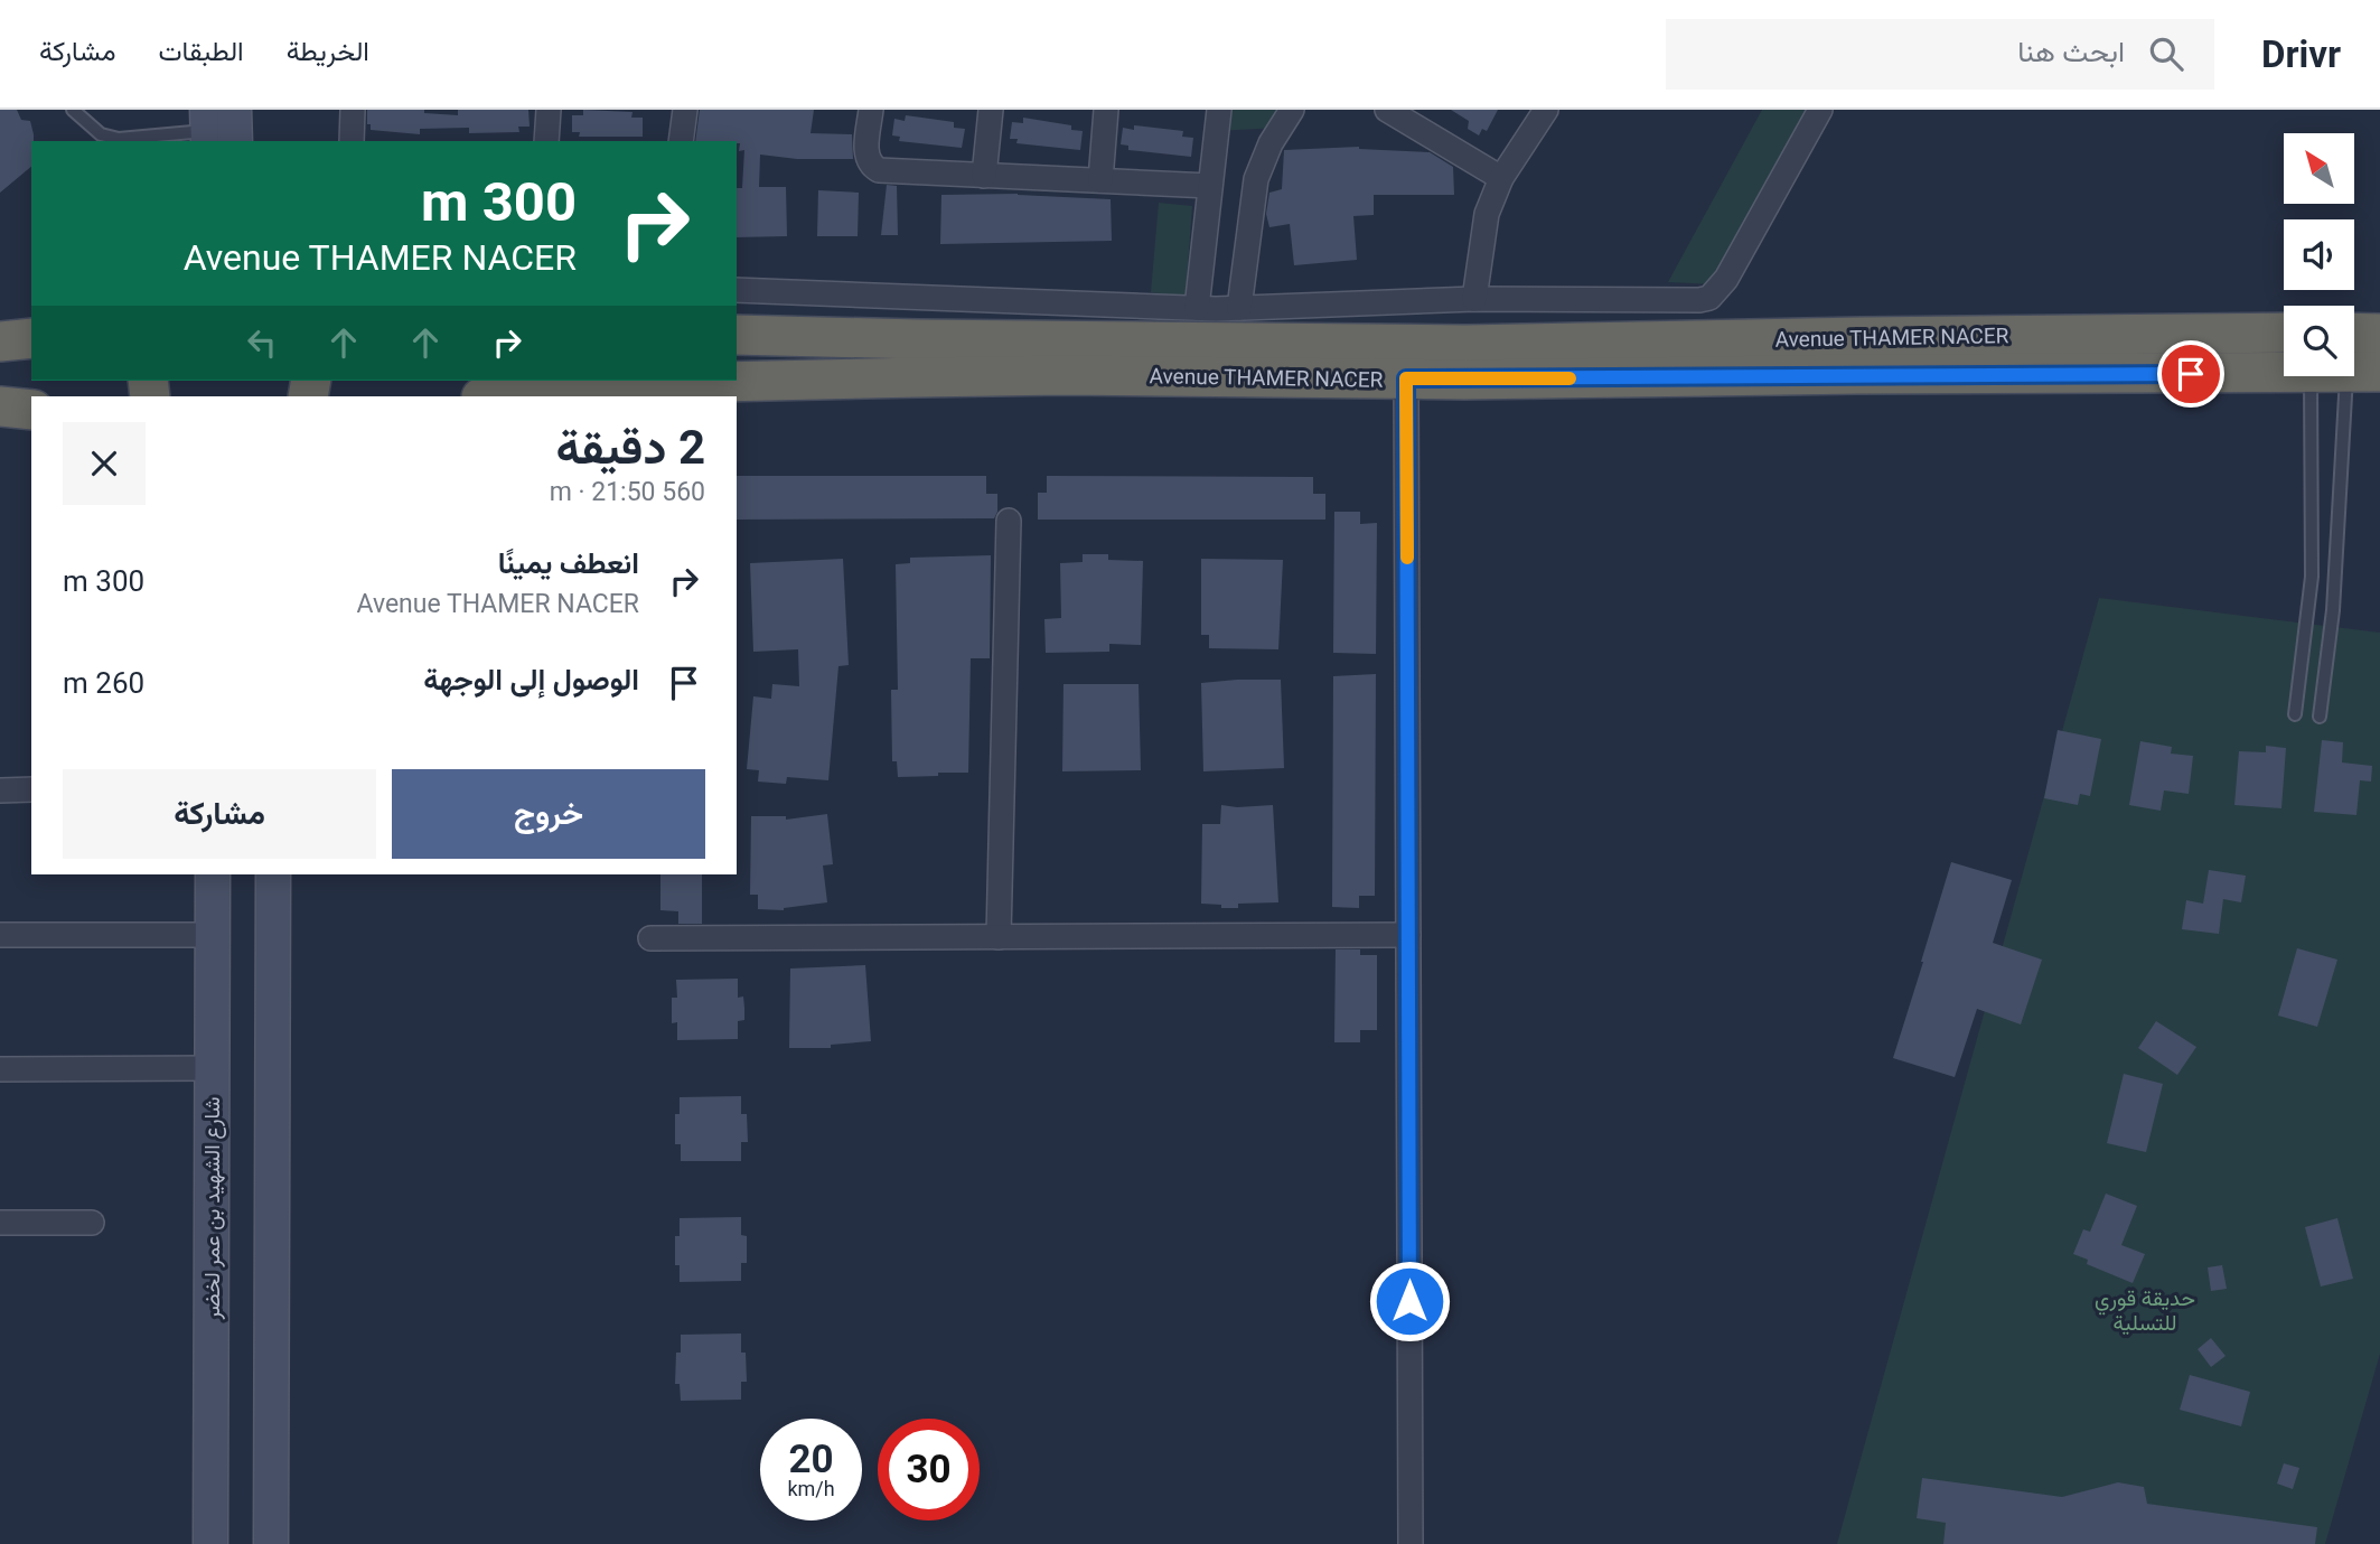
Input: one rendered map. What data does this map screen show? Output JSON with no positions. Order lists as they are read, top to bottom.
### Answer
{
  "streets": {
    "highway": ["Avenue THAMER NACER"],
    "main road": ["شارع الشهيد بن عمر لخضر"]
  },
  "parks": ["حديقة قوري للتسلية"],
  "north": "top left",
  "page": {
    "header": "Drivr",
    "search": "ابحث هنا",
    "nav": ["الخريطة", "الطبقات", "مشاركة"],
    "turn": ["300 m", "Avenue THAMER NACER"],
    "heading": ["2 دقيقة", "560 m · 21:50"],
    "list": [
      {
        "name": "انعطف يمينًا",
        "note": "Avenue THAMER NACER",
        "value": "300 m"
      },
      {
        "name": "الوصول إلى الوجهة",
        "value": "260 m"
      }
    ],
    "buttons": ["خروج", "مشاركة"],
    "speed": "20 km/h",
    "limit": "30"
  }
}
